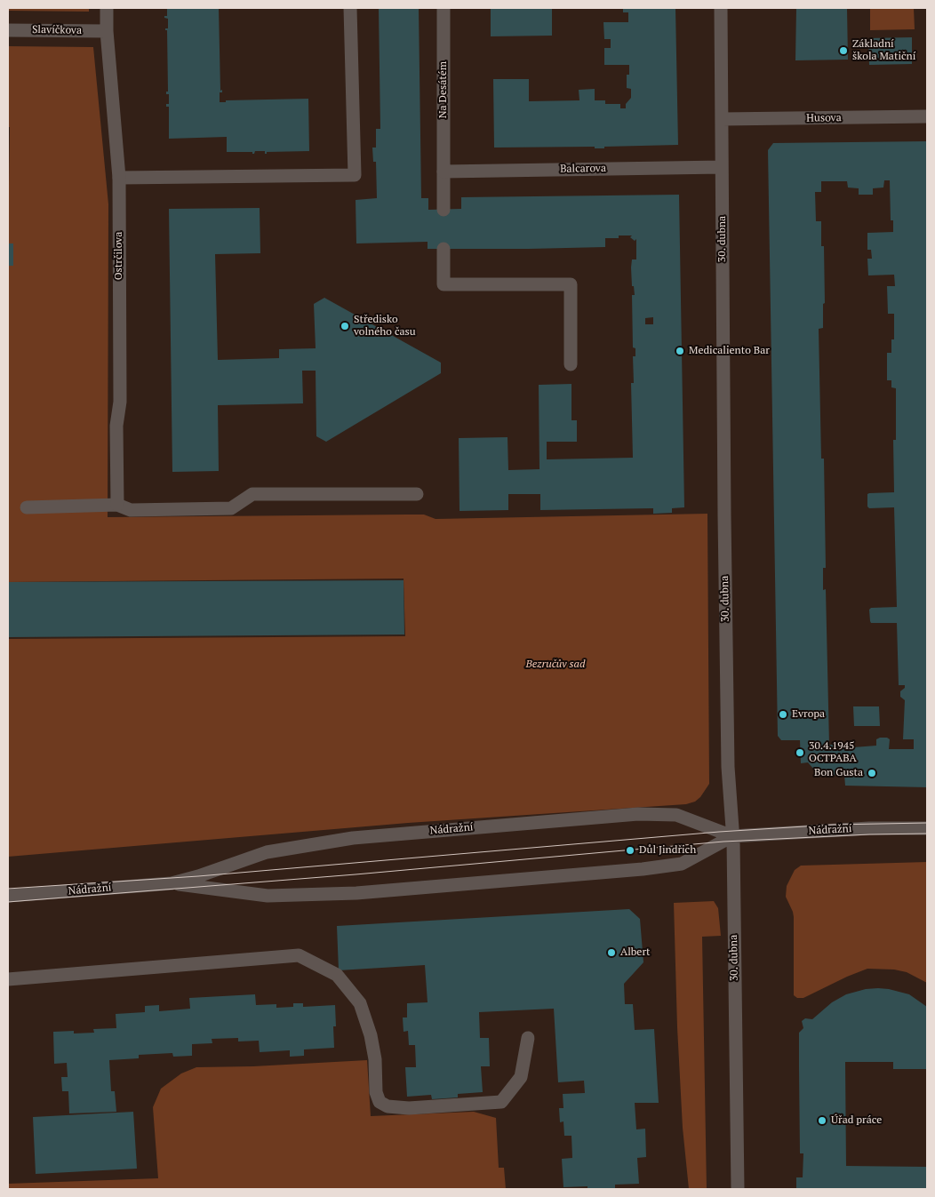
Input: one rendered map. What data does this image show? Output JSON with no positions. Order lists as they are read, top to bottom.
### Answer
{
  "streets": {
    "street": [
      "Slavíčkova",
      "Na Desátém",
      "Husova",
      "Balcarova",
      "30. dubna",
      "Ostrčilova",
      "Nádražní"
    ]
  },
  "crossings": [
    ["Slavíčkova", "Ostrčilova"],
    ["Na Desátém", "Balcarova"],
    ["Husova", "30. dubna"],
    ["Balcarova", "30. dubna"],
    ["30. dubna", "Nádražní"]
  ],
  "parks": ["Bezručův sad"],
  "places": [
    "Základní škola Matiční",
    "Středisko volného času",
    "Medicaliento Bar",
    "Evropa",
    "30.4.1945 ОСТРАВА",
    "Bon Gusta",
    "Důl Jindřich",
    "Albert",
    "Úřad práce"
  ]
}
